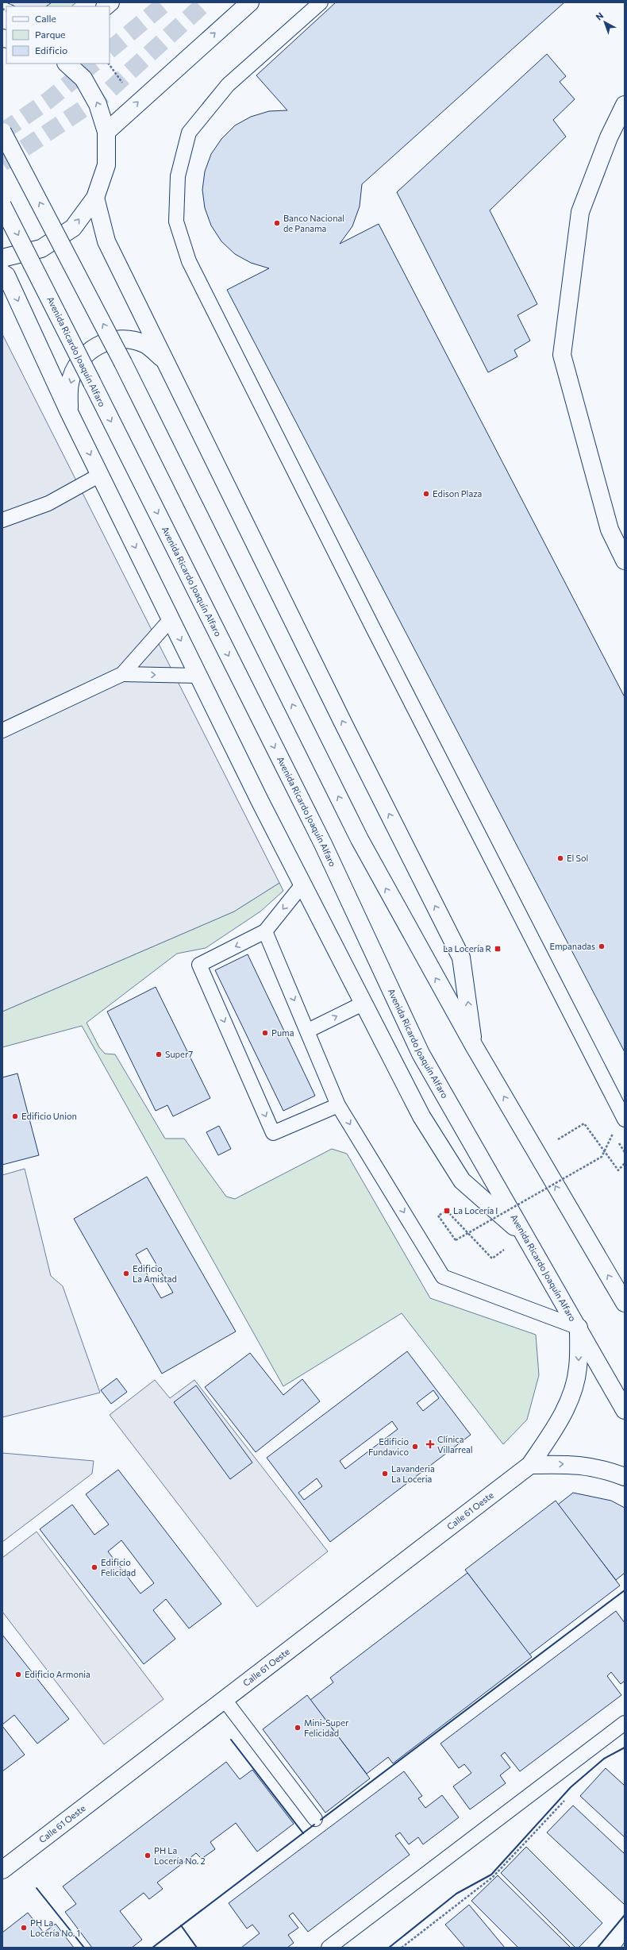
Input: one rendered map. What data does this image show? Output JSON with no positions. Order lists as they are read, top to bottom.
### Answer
{
  "streets": {
    "main road": ["Avenida Ricardo Joaquín Alfaro", "Calle 61 Oeste"]
  },
  "crossings": [
    ["Avenida Ricardo Joaquín Alfaro", "Calle 61 Oeste"]
  ],
  "places": {
    "other": [
      "Banco Nacional de Panama",
      "Edison Plaza",
      "El Sol",
      "Empanadas",
      "Puma",
      "Super7",
      "Edificio Union",
      "Edificio La Amistad",
      "Edificio Fundavico",
      "Lavanderia La Loceria",
      "Edificio Felicidad",
      "Edificio Armonia",
      "Mini-Super Felicidad",
      "PH La Locería No. 2",
      "PH La Locería No. 1"
    ],
    "transit": ["La Locería R", "La Locería I"],
    "health": ["Clínica Villarreal"]
  },
  "legend": ["Calle", "Parque", "Edificio"],
  "north": "top left"
}
